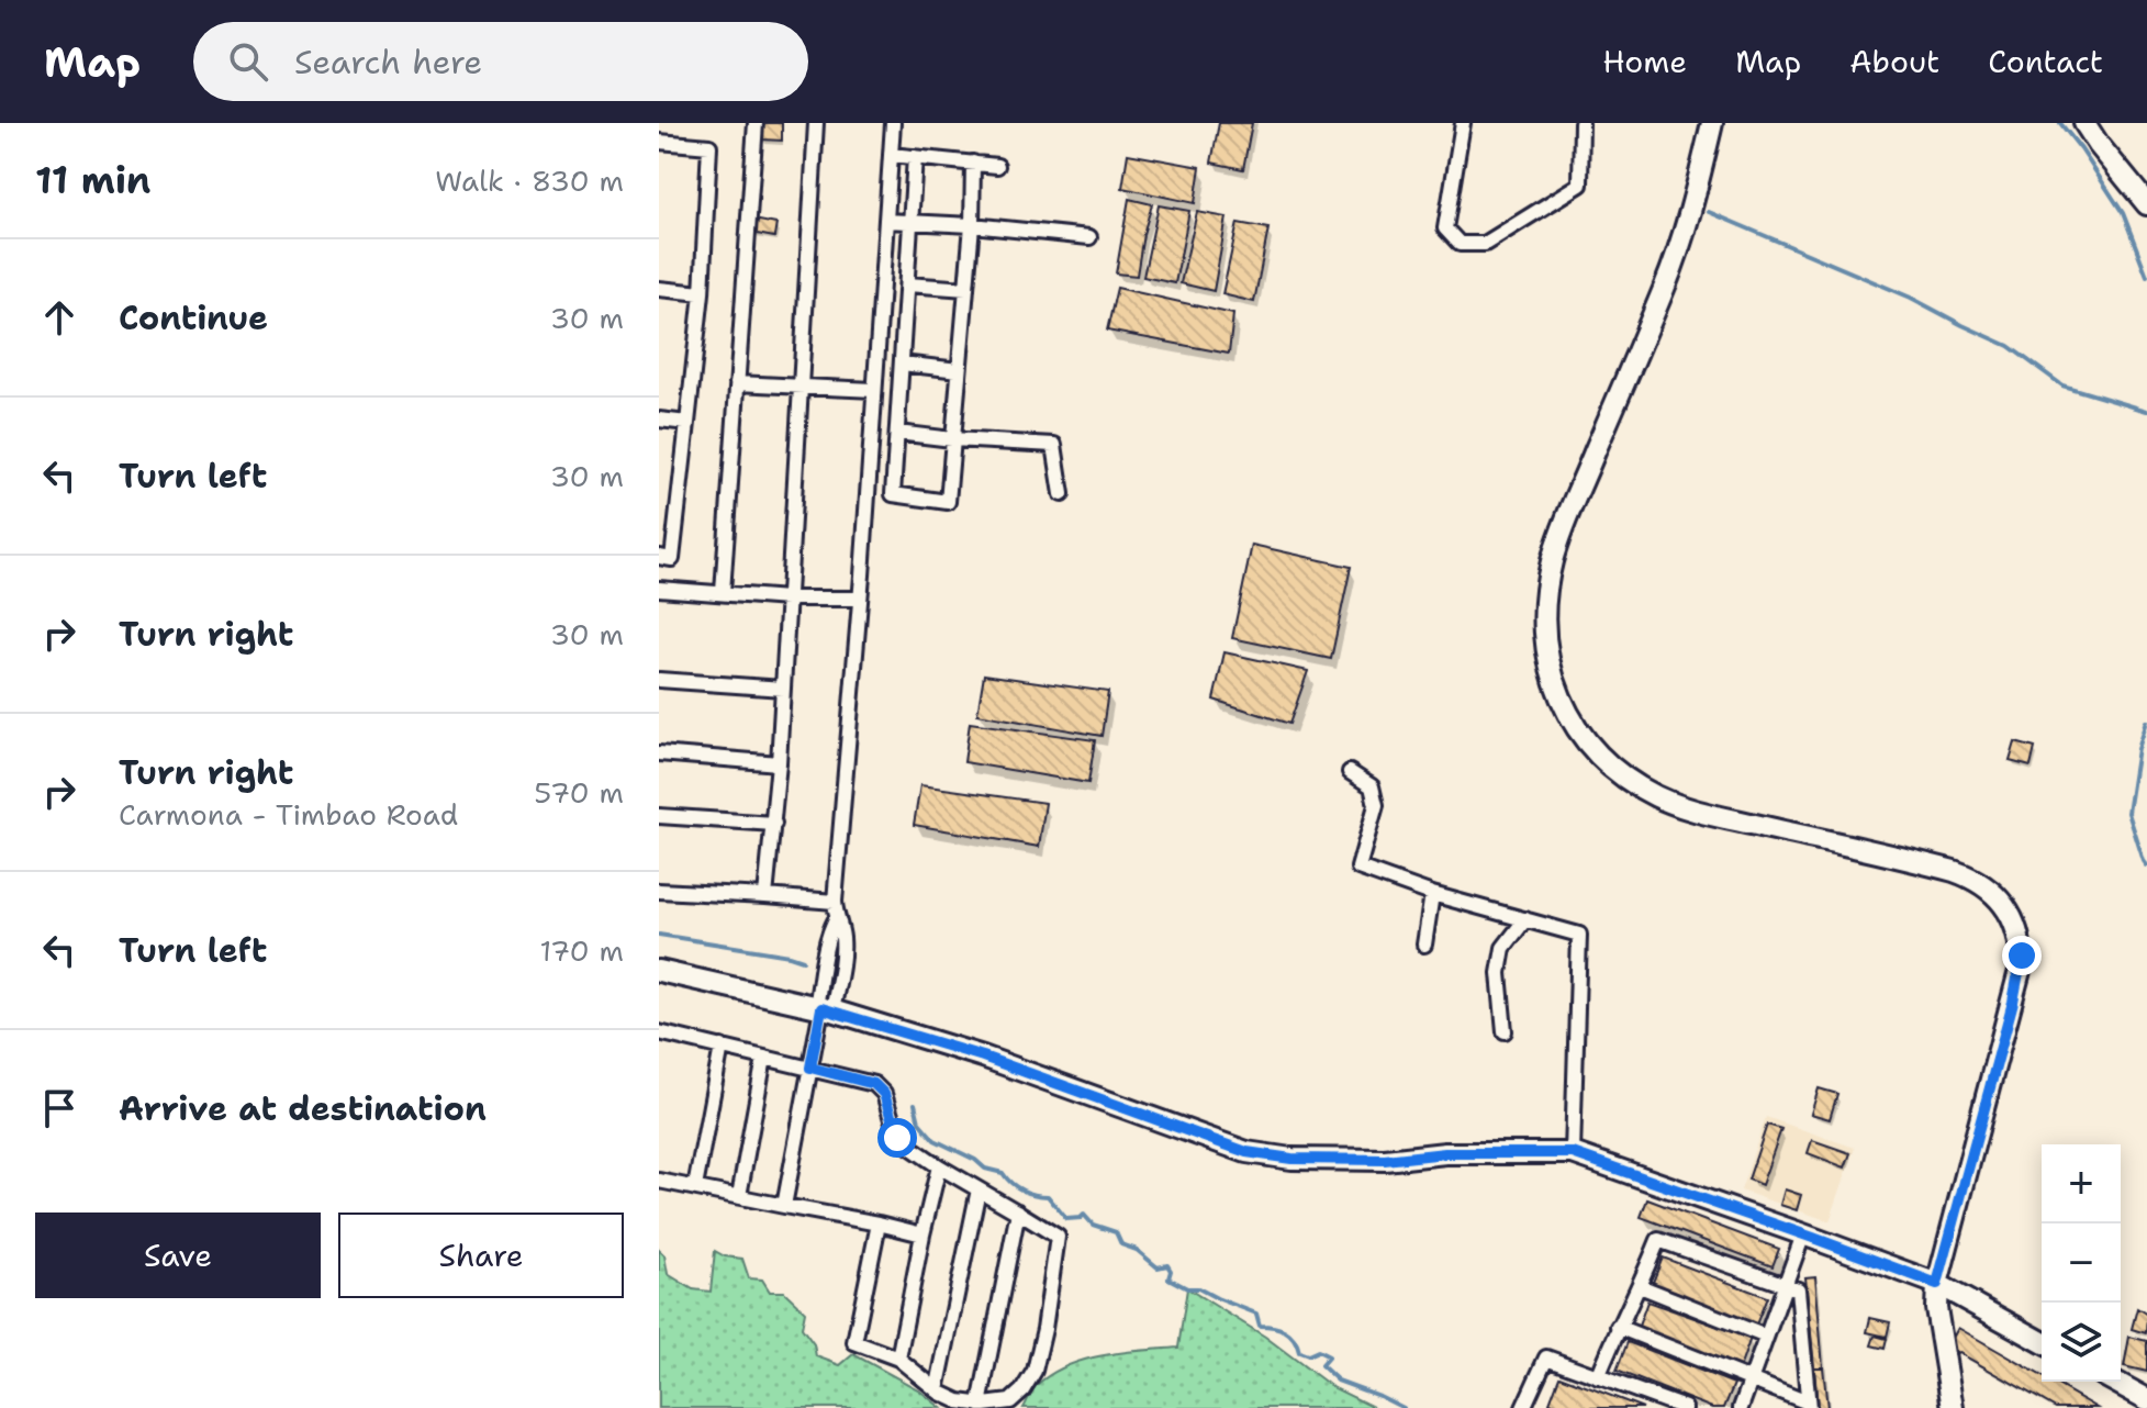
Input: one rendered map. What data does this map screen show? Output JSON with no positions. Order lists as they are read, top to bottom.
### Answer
{
  "page": {
    "header": "Map",
    "search": "Search here",
    "nav": [
      "Home",
      "Map",
      "About",
      "Contact"
    ],
    "heading": ["11 min", "Walk · 830 m"],
    "list": [
      ["Continue", "30 m"],
      ["Turn left", "30 m"],
      ["Turn right", "30 m"],
      ["Turn right", "Carmona - Timbao Road", "570 m"],
      ["Turn left", "170 m"],
      "Arrive at destination"
    ],
    "map_buttons": ["+", "−"],
    "buttons": ["Save", "Share"]
  }
}
